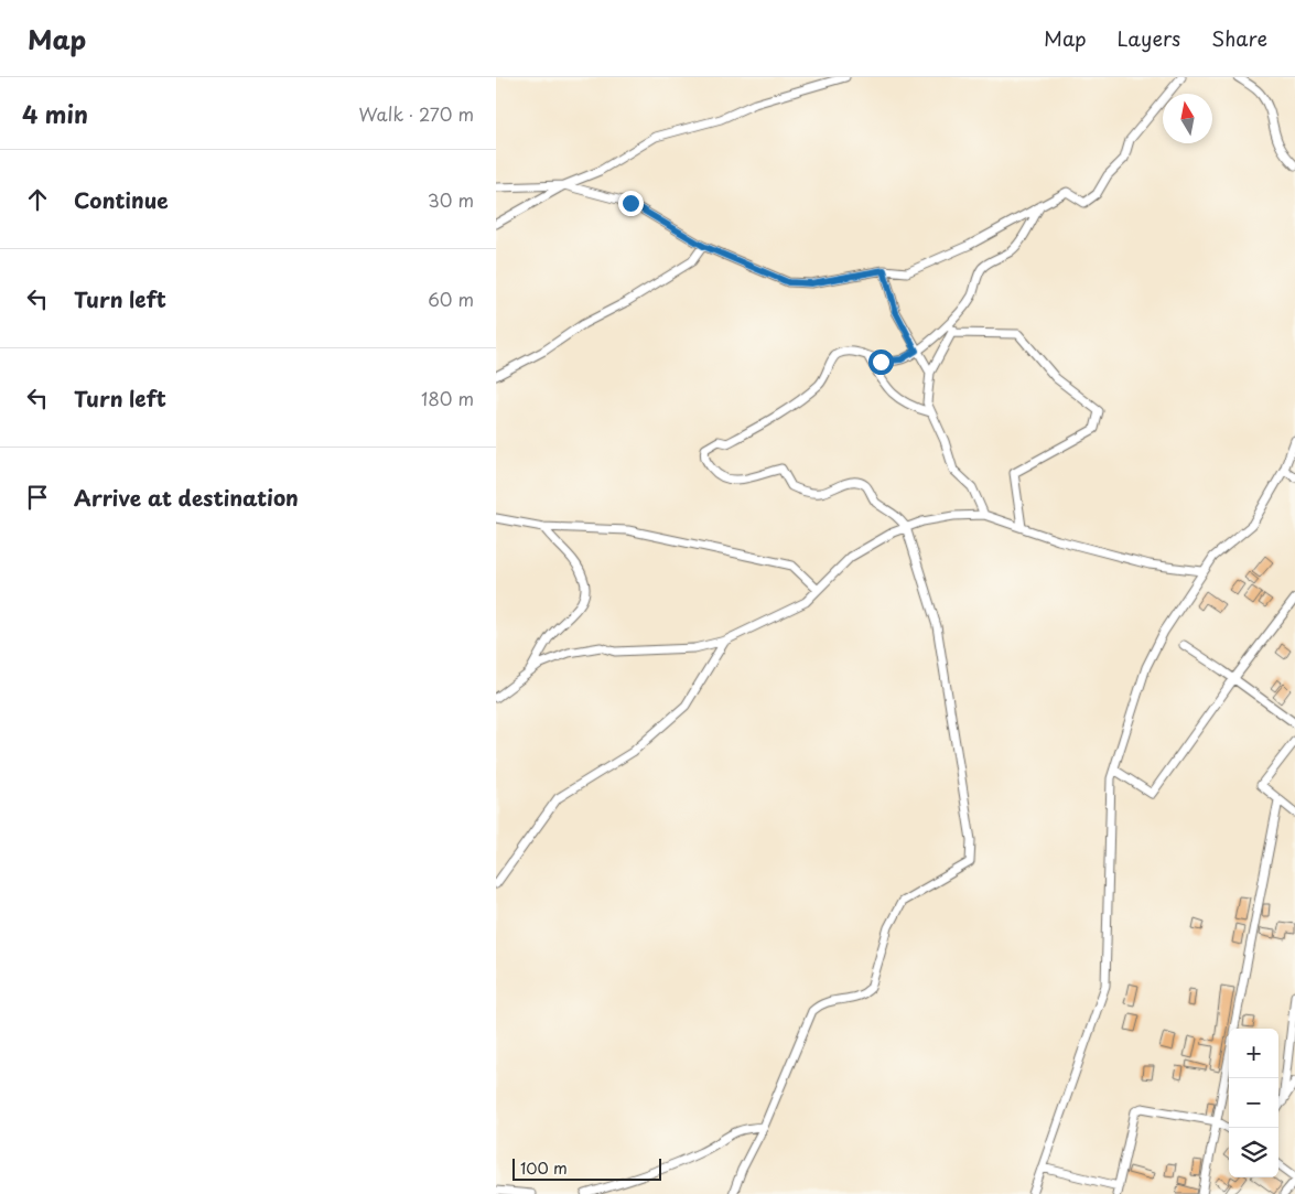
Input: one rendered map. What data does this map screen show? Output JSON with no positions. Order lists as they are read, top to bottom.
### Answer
{
  "scale_bar": "100 m",
  "north": "top",
  "page": {
    "header": "Map",
    "nav": ["Map", "Layers", "Share"],
    "heading": ["4 min", "Walk · 270 m"],
    "list": [
      ["Continue", "30 m"],
      ["Turn left", "60 m"],
      ["Turn left", "180 m"],
      "Arrive at destination"
    ],
    "map_buttons": ["+", "−"],
    "scale": "100 m"
  }
}
